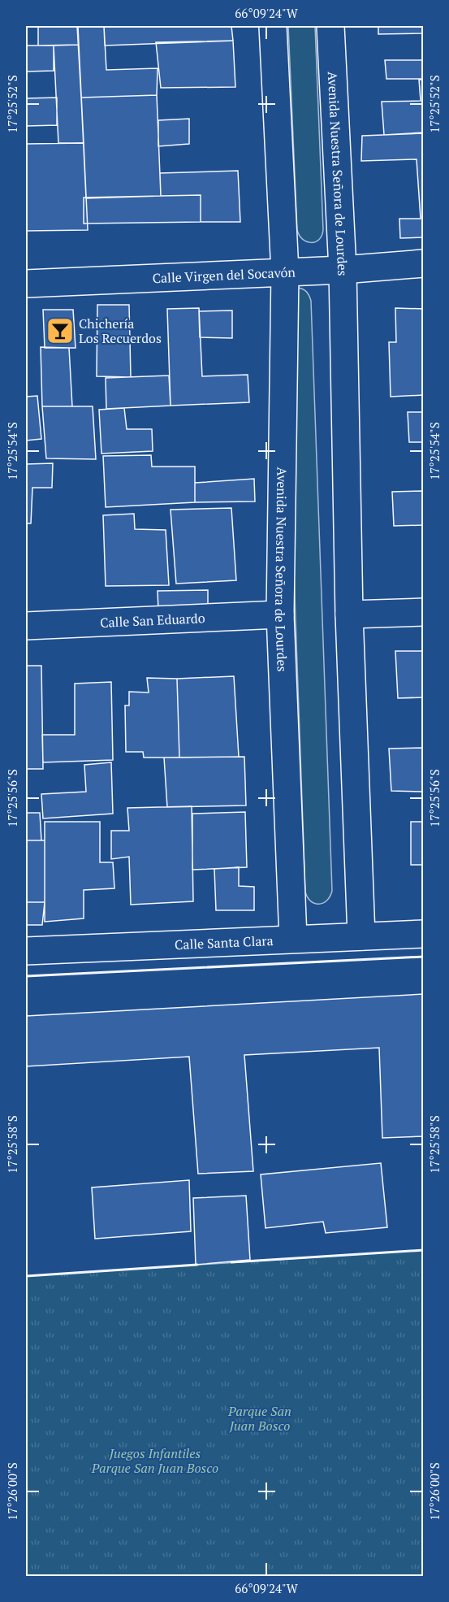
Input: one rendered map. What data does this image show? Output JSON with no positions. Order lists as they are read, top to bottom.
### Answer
{
  "streets": {
    "street": [
      "Avenida Nuestra Señora de Lourdes",
      "Calle Virgen del Socavón",
      "Calle San Eduardo",
      "Calle Santa Clara"
    ]
  },
  "crossings": [
    ["Avenida Nuestra Señora de Lourdes", "Calle Virgen del Socavón"],
    ["Avenida Nuestra Señora de Lourdes", "Calle San Eduardo"],
    ["Avenida Nuestra Señora de Lourdes", "Calle Santa Clara"]
  ],
  "parks": ["Parque San Juan Bosco", "Juegos Infantiles Parque San Juan Bosco"],
  "places": {
    "bar": ["Chichería Los Recuerdos"]
  },
  "coordinates": [
    "66°09'24\"W",
    "17°25'52\"S",
    "17°25'54\"S",
    "17°25'56\"S",
    "17°25'58\"S",
    "17°26'00\"S"
  ]
}
